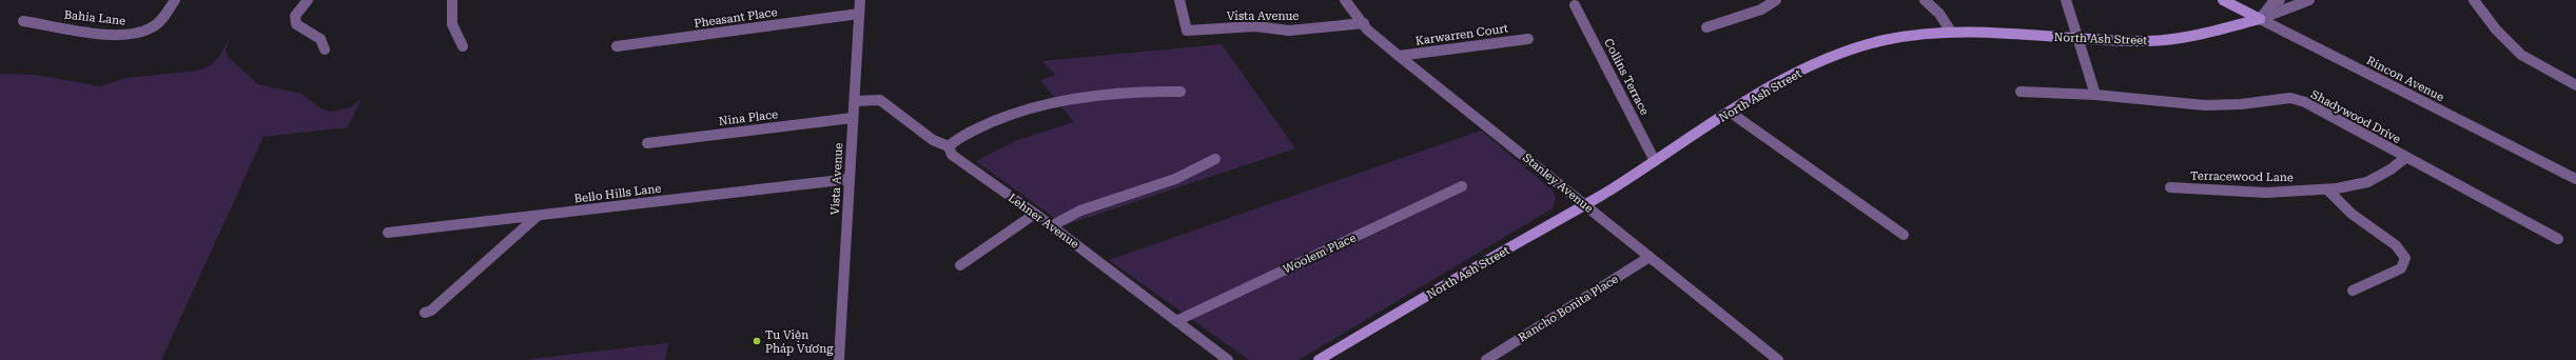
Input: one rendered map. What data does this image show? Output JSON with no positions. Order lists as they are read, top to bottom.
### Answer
{
  "streets": {
    "main road": ["North Ash Street", "Rincon Avenue"],
    "street": [
      "Vista Avenue",
      "Bahia Lane",
      "Pheasant Place",
      "Karwarren Court",
      "Collins Terrace",
      "Shadywood Drive",
      "Nina Place",
      "Terracewood Lane",
      "Stanley Avenue",
      "Bello Hills Lane",
      "Lehner Avenue",
      "Woolem Place",
      "Rancho Bonita Place"
    ]
  },
  "crossings": [
    ["Vista Avenue", "Pheasant Place"],
    ["Vista Avenue", "Nina Place"],
    ["Vista Avenue", "Stanley Avenue"],
    ["Vista Avenue", "Bello Hills Lane"],
    ["Vista Avenue", "Lehner Avenue"],
    ["Karwarren Court", "Stanley Avenue"],
    ["North Ash Street", "Collins Terrace"],
    ["North Ash Street", "Rincon Avenue"],
    ["North Ash Street", "Stanley Avenue"],
    ["Shadywood Drive", "Terracewood Lane"],
    ["Stanley Avenue", "Rancho Bonita Place"],
    ["Lehner Avenue", "Woolem Place"]
  ],
  "places": ["Tu Viện Pháp Vương"]
}
